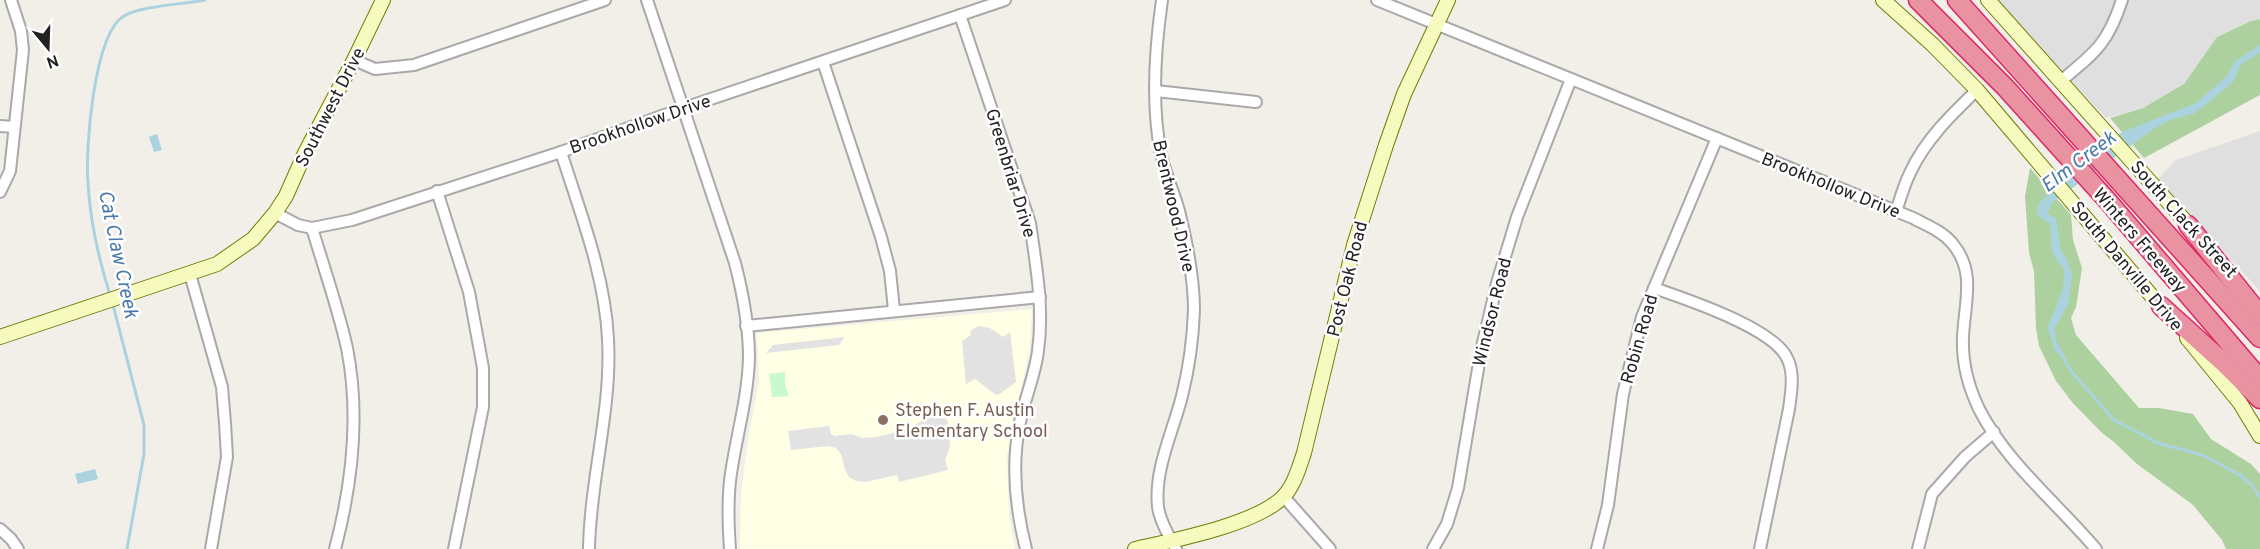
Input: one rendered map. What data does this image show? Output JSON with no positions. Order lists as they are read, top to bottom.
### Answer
{
  "streets": {
    "highway": ["Winters Freeway"],
    "main road": [
      "Southwest Drive",
      "South Clack Street",
      "South Danville Drive",
      "Post Oak Road"
    ],
    "street": [
      "Brookhollow Drive",
      "Greenbriar Drive",
      "Brentwood Drive",
      "Windsor Road",
      "Robin Road"
    ]
  },
  "crossings": [
    ["Brookhollow Drive", "Greenbriar Drive"],
    ["Brookhollow Drive", "Post Oak Road"],
    ["Brookhollow Drive", "Windsor Road"],
    ["Brookhollow Drive", "Robin Road"]
  ],
  "water": ["Elm Creek", "Cat Claw Creek"],
  "places": ["Stephen F. Austin Elementary School"],
  "north": "bottom"
}
